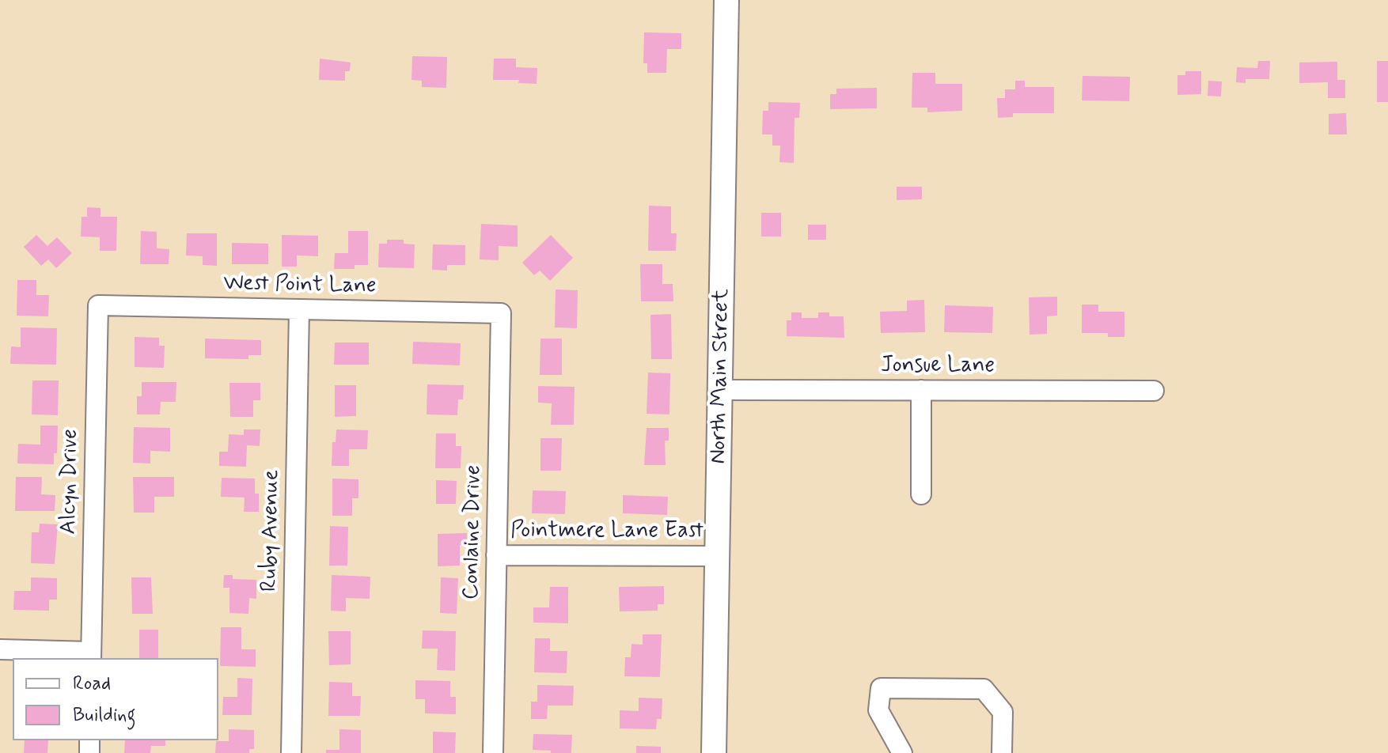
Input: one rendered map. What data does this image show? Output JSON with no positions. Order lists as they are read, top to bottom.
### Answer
{
  "streets": {
    "main road": ["North Main Street"],
    "street": [
      "West Point Lane",
      "Jonsue Lane",
      "Alcyn Drive",
      "Ruby Avenue",
      "Pointmere Lane East",
      "Conlaine Drive"
    ]
  },
  "crossings": [
    ["West Point Lane", "Alcyn Drive"],
    ["West Point Lane", "Ruby Avenue"],
    ["West Point Lane", "Conlaine Drive"],
    ["Jonsue Lane", "North Main Street"],
    ["North Main Street", "Pointmere Lane East"],
    ["Pointmere Lane East", "Conlaine Drive"]
  ],
  "legend": ["Road", "Building"]
}
